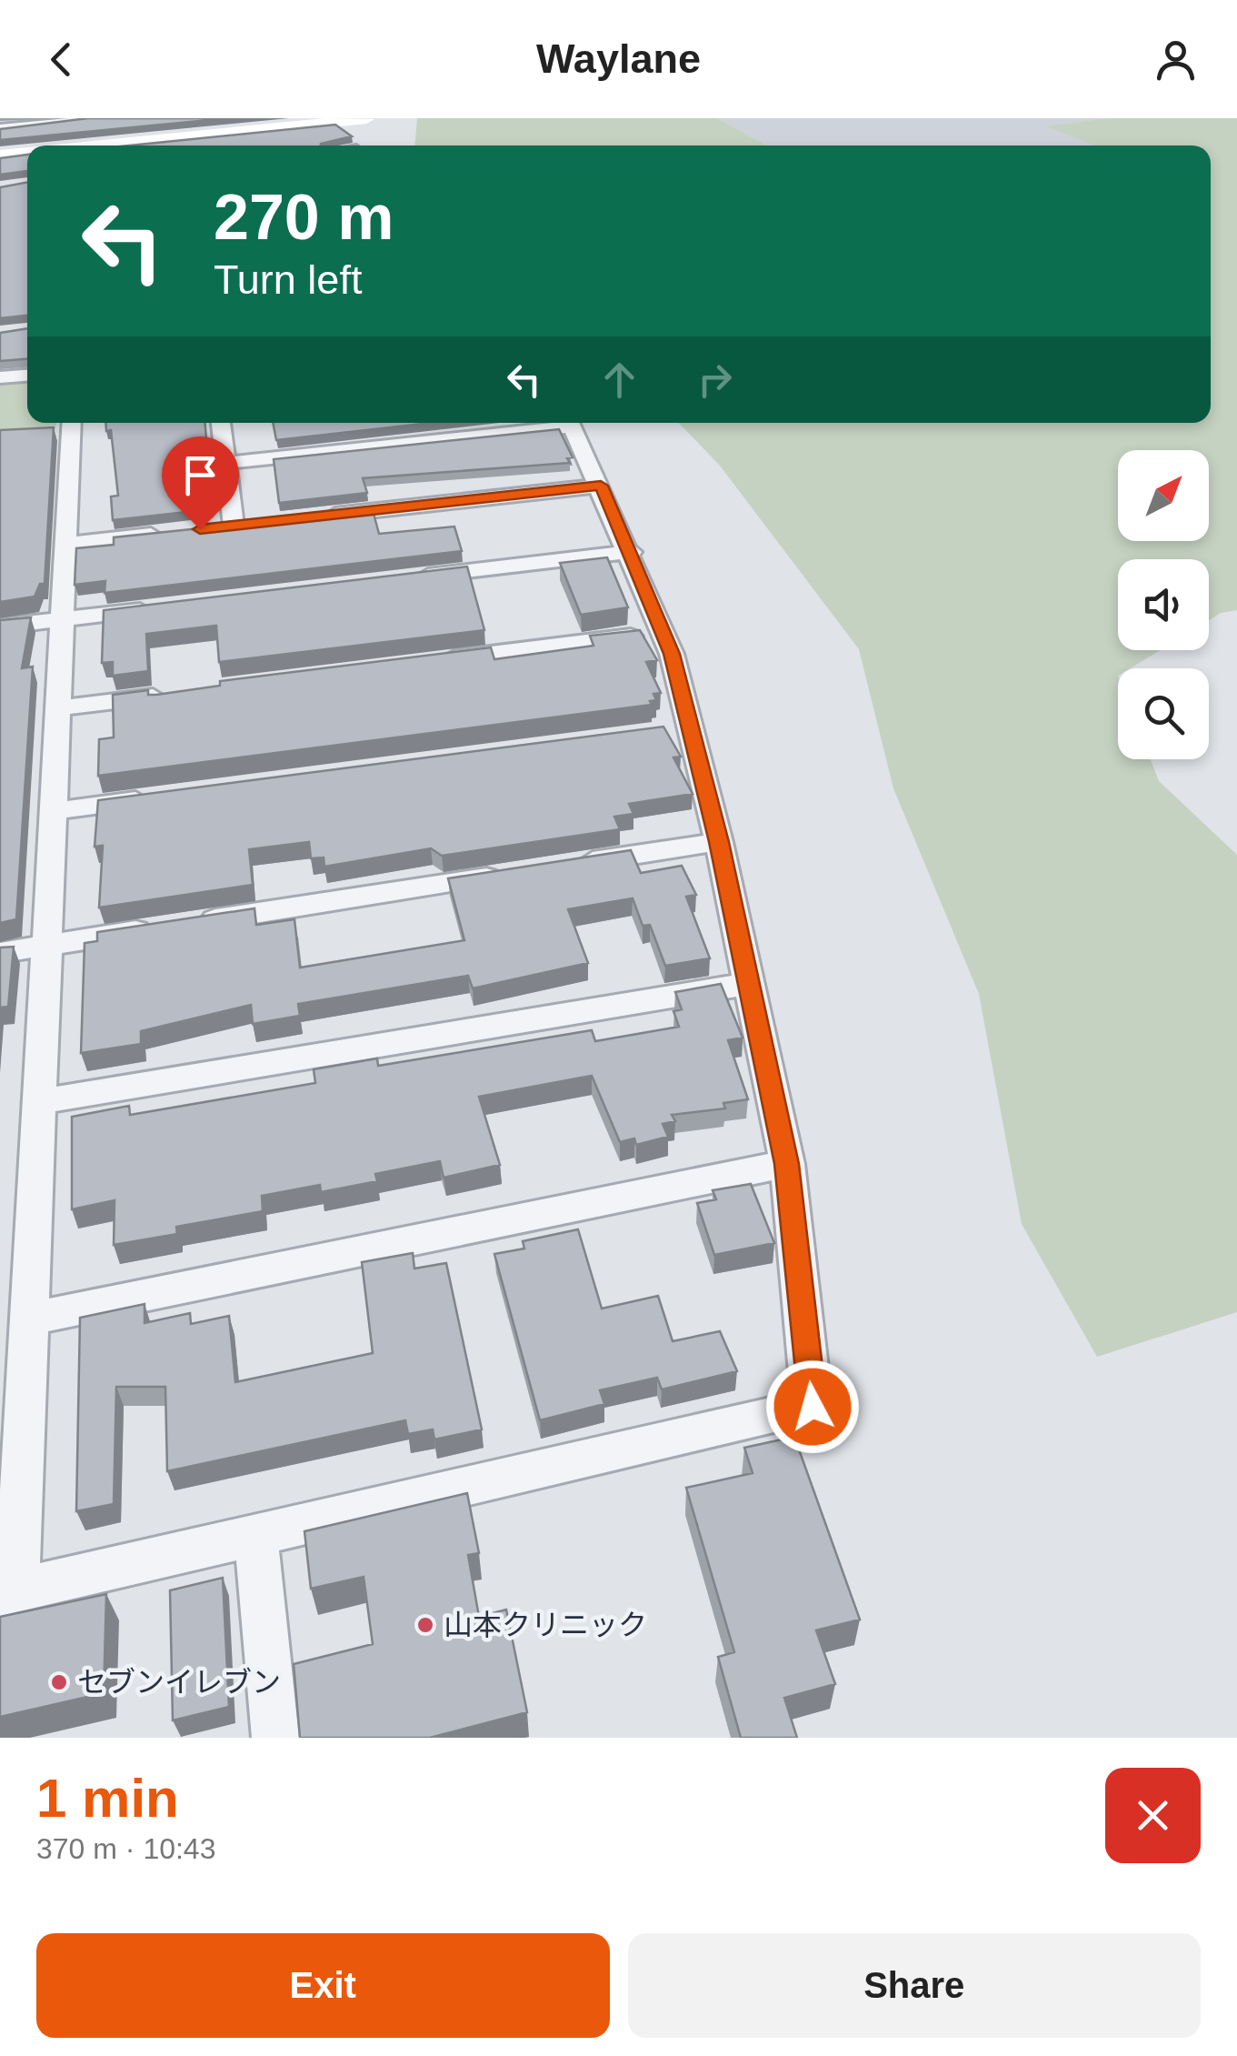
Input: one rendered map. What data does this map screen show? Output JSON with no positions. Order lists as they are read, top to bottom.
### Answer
{
  "places": ["山本クリニック", "セブンイレブン"],
  "north": "top right",
  "page": {
    "header": "Waylane",
    "turn": ["270 m", "Turn left"],
    "heading": ["1 min", "370 m · 10:43"],
    "buttons": ["Exit", "Share"]
  }
}
